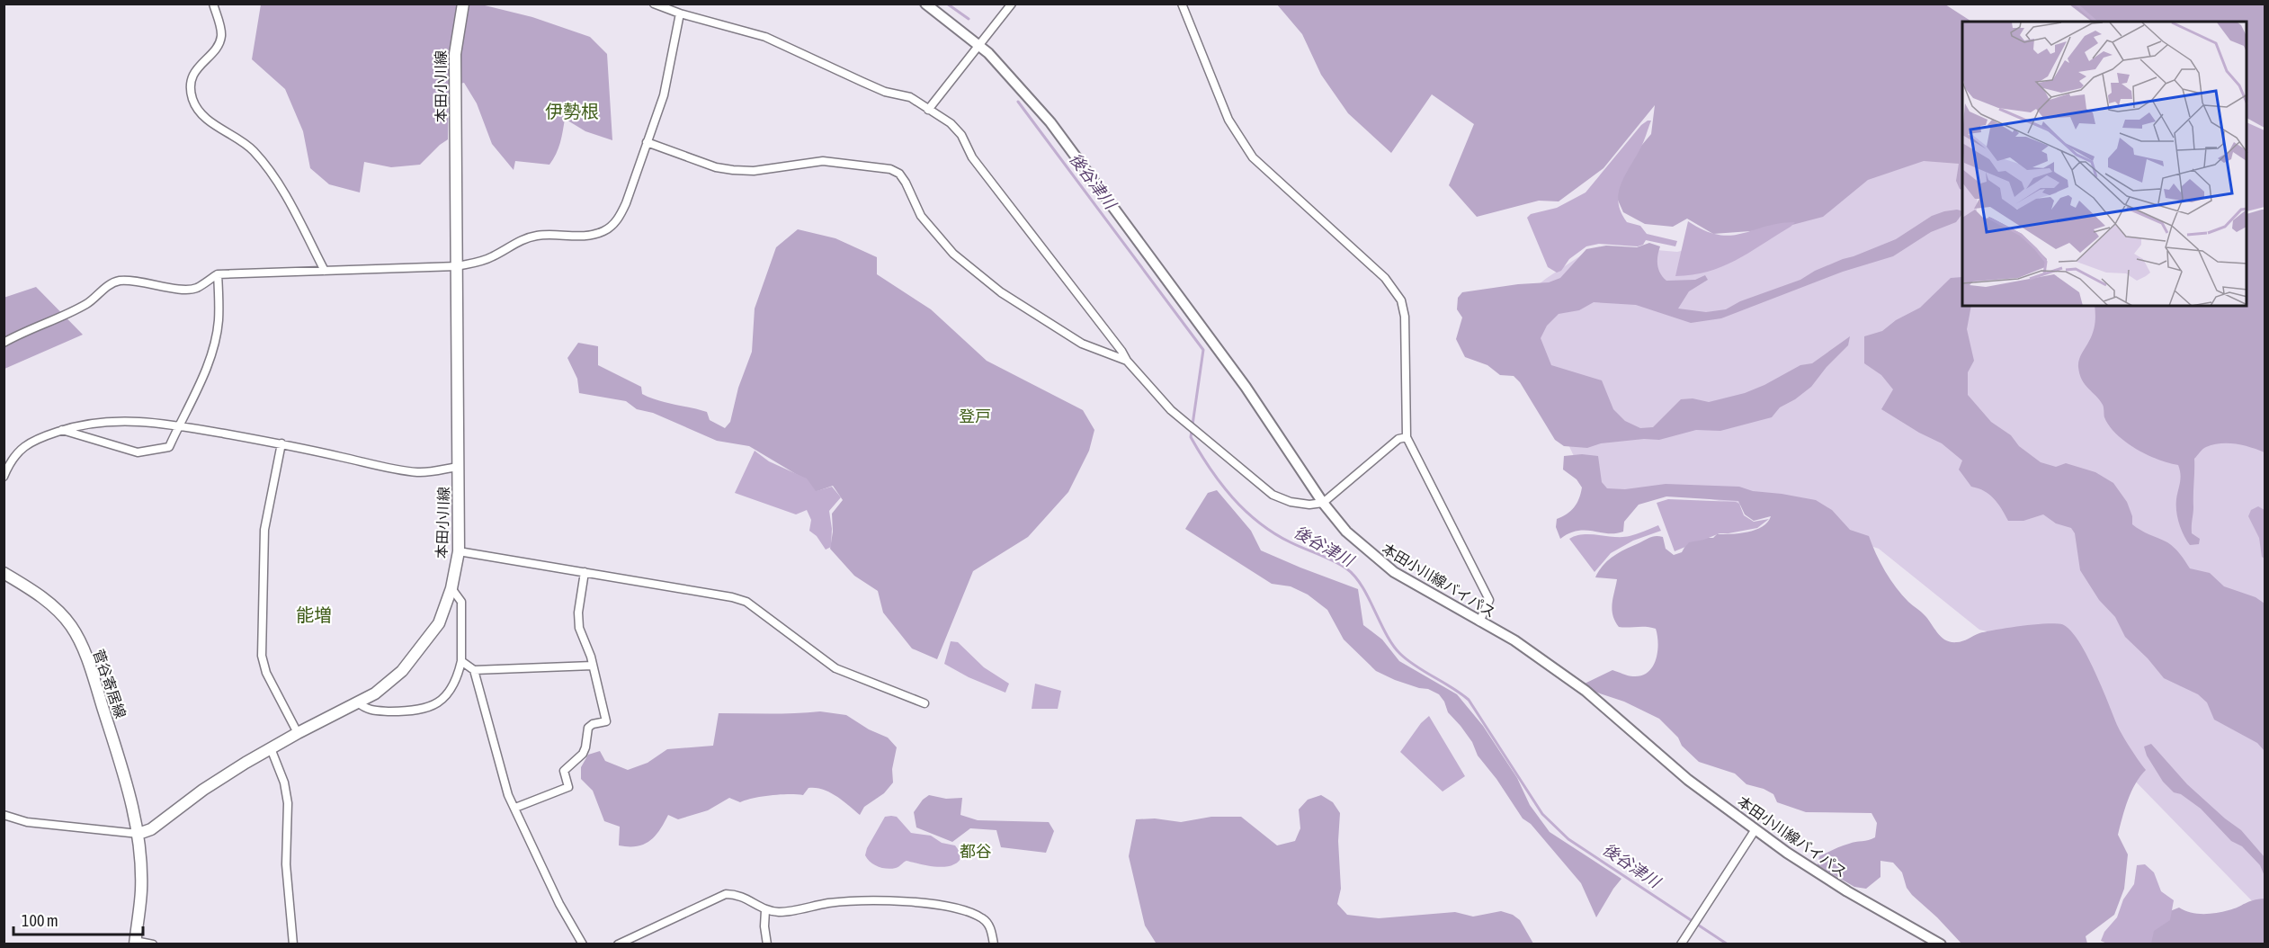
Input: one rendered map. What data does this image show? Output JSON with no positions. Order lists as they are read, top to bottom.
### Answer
{
  "streets": {
    "main road": ["本田小川線", "菅谷寄居線"],
    "street": ["本田小川線バイパス"]
  },
  "crossings": [
    ["本田小川線", "菅谷寄居線"]
  ],
  "districts": [
    "伊勢根",
    "登戸",
    "能増",
    "都谷"
  ],
  "water": ["後谷津川"],
  "scale_bar": "100 m"
}
